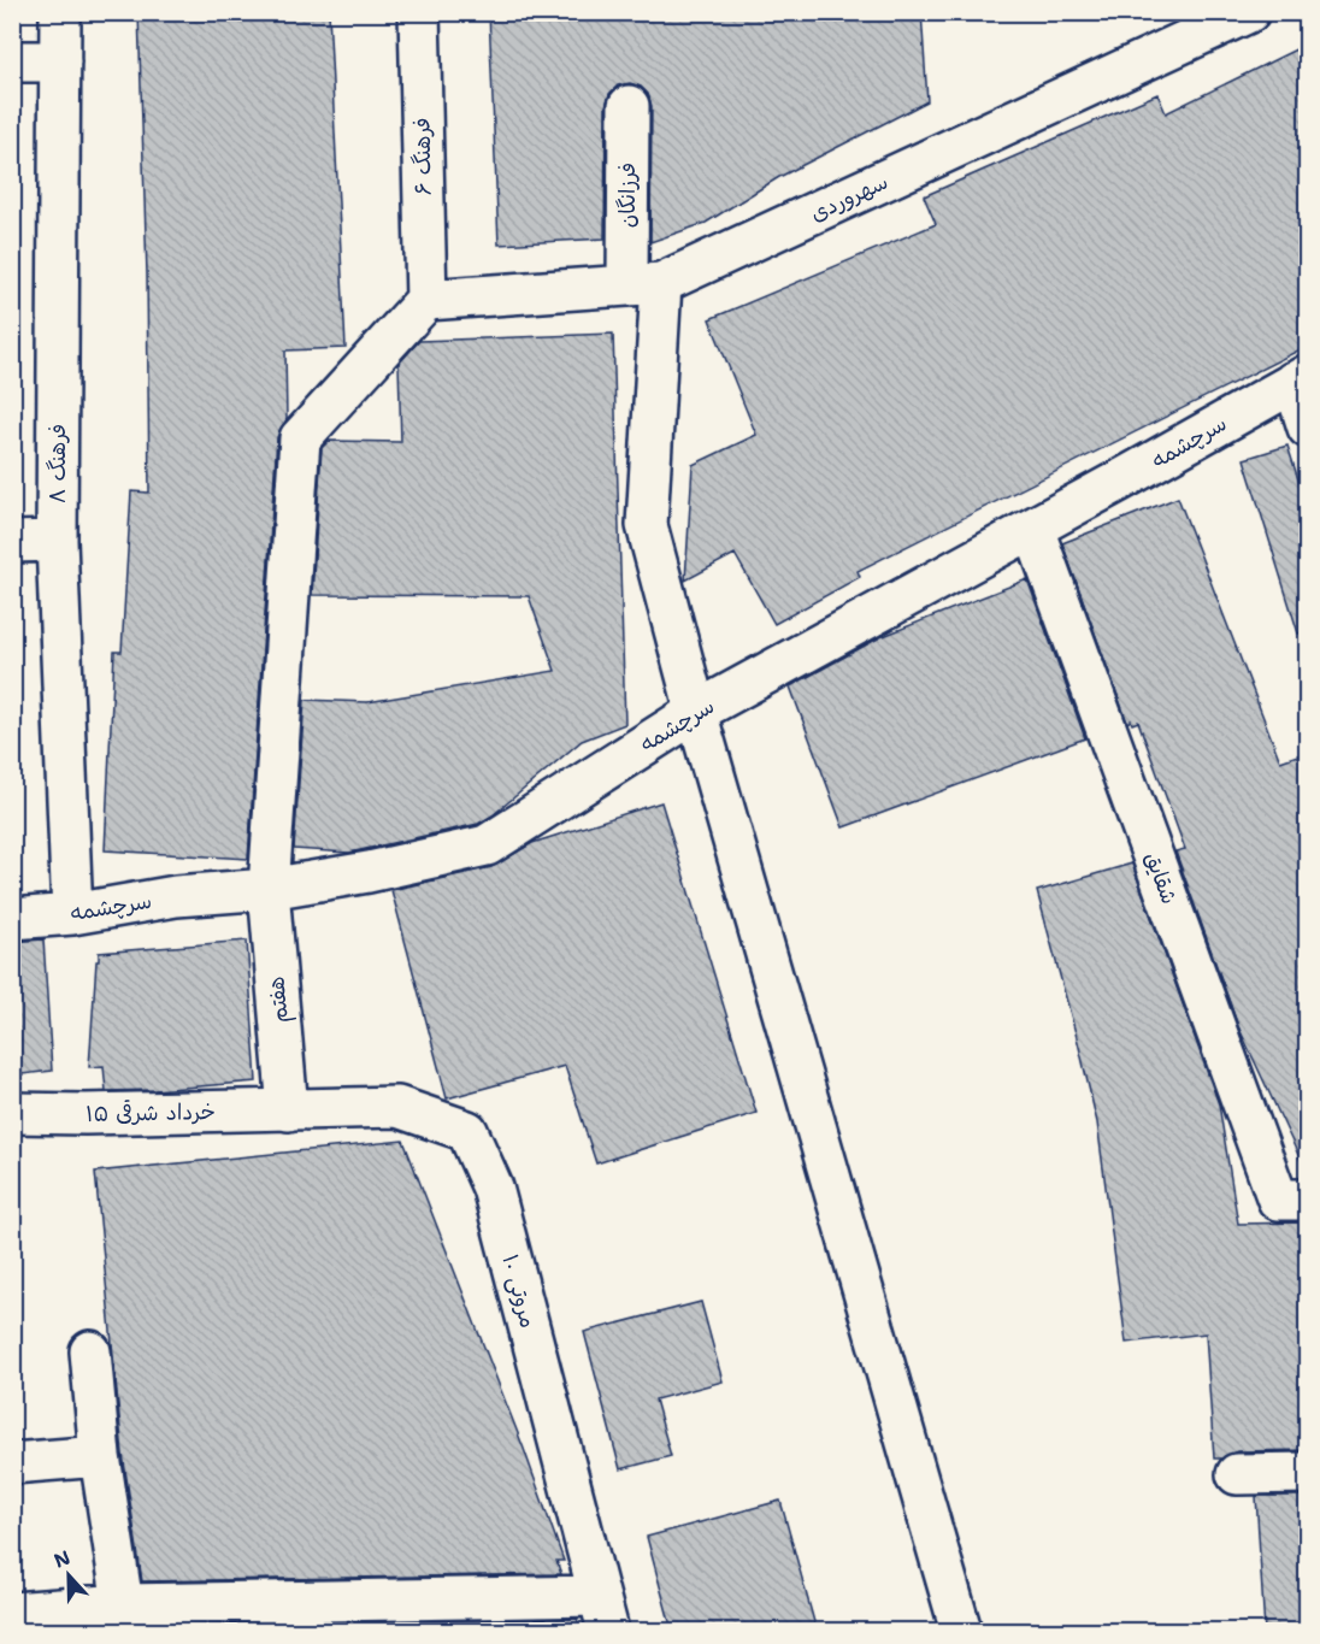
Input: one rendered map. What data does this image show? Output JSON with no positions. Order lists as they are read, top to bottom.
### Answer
{
  "streets": {
    "street": [
      "فرهنگ ۶",
      "فرزانگان",
      "سهروردی",
      "سرچشمه",
      "فرهنگ ۸",
      "شقایق",
      "هفتم",
      "۱۵ خرداد شرقی",
      "مروتی ۱۰"
    ]
  },
  "crossings": [
    ["فرهنگ ۶", "سهروردی"],
    ["فرهنگ ۶", "هفتم"],
    ["فرزانگان", "سهروردی"],
    ["فرزانگان", "سرچشمه"],
    ["سهروردی", "هفتم"],
    ["سرچشمه", "فرهنگ ۸"],
    ["سرچشمه", "شقایق"],
    ["سرچشمه", "هفتم"],
    ["هفتم", "۱۵ خرداد شرقی"],
    ["هفتم", "مروتی ۱۰"],
    ["۱۵ خرداد شرقی", "مروتی ۱۰"]
  ],
  "north": "top"
}
